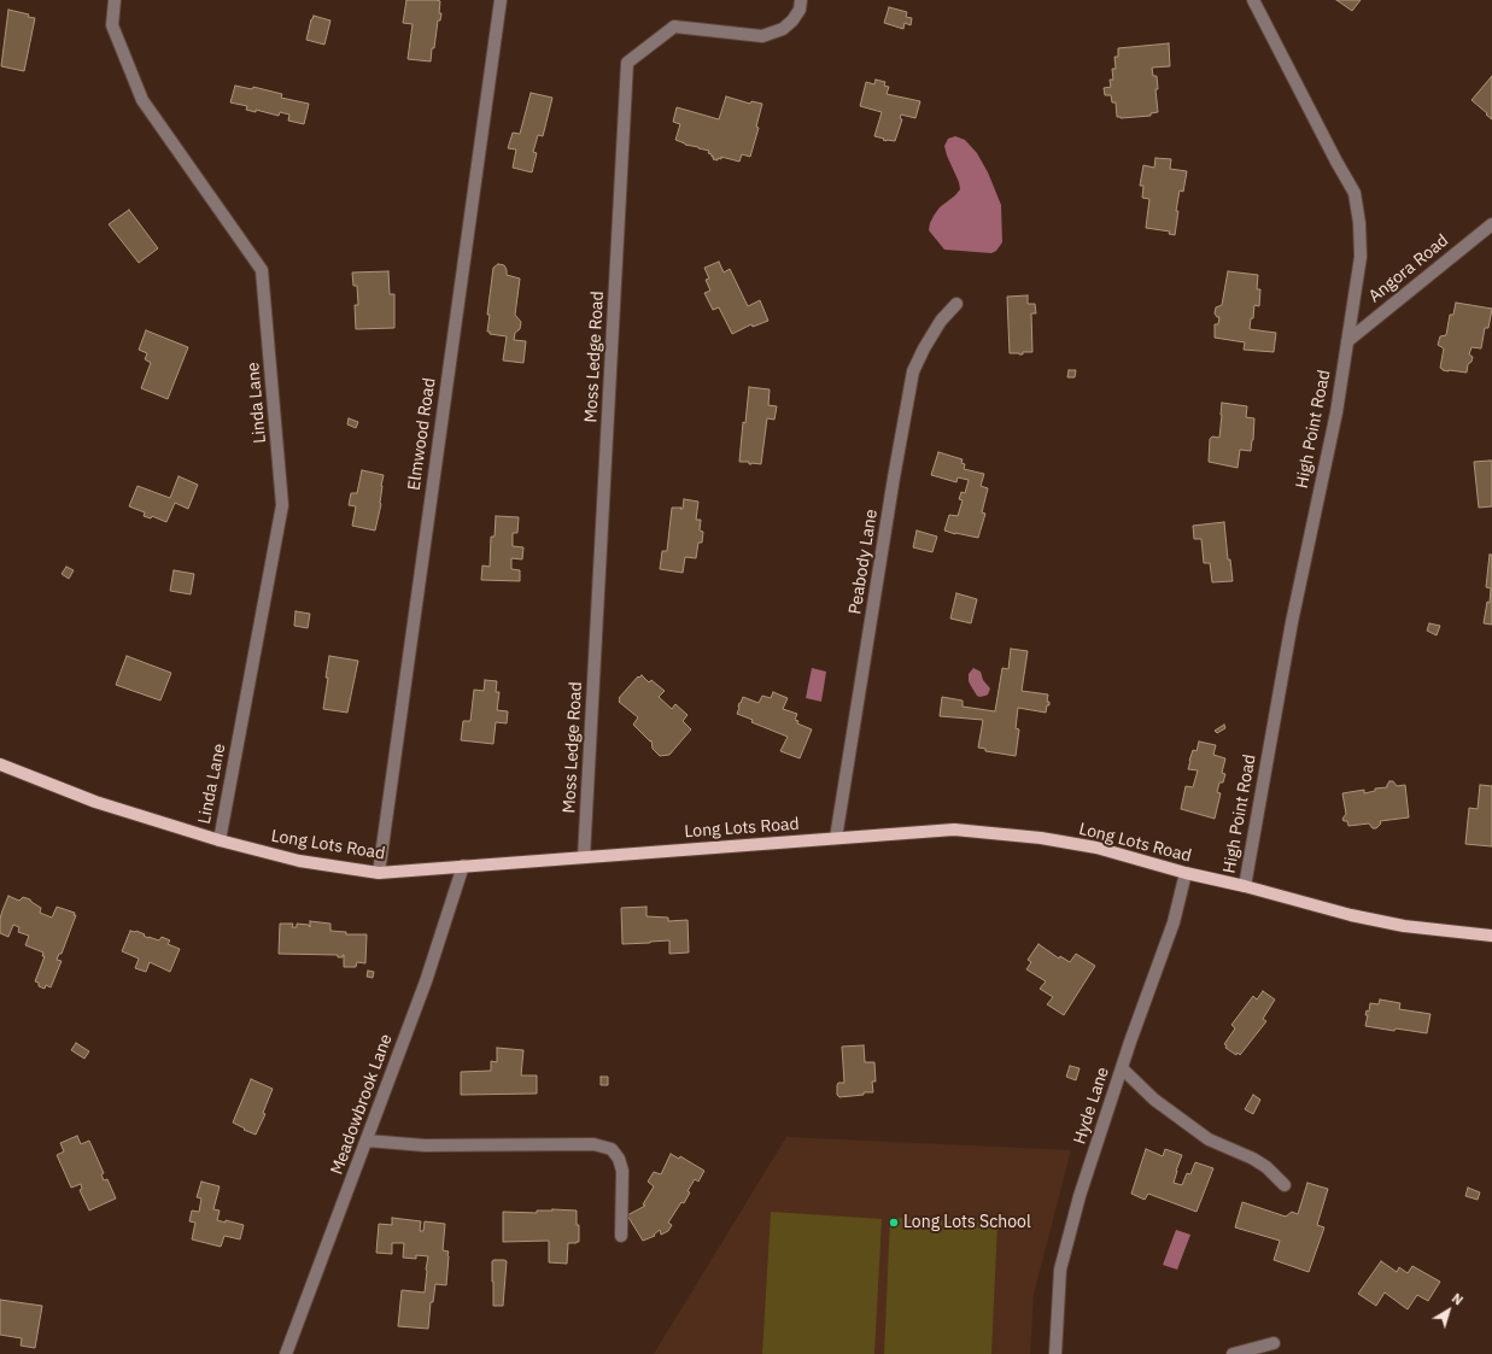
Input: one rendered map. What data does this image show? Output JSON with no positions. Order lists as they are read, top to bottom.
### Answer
{
  "streets": {
    "main road": ["Long Lots Road"],
    "street": [
      "Angora Road",
      "Moss Ledge Road",
      "Linda Lane",
      "High Point Road",
      "Elmwood Road",
      "Peabody Lane",
      "Meadowbrook Lane",
      "Hyde Lane"
    ]
  },
  "crossings": [
    ["Angora Road", "High Point Road"],
    ["Moss Ledge Road", "Long Lots Road"],
    ["Linda Lane", "Long Lots Road"],
    ["High Point Road", "Long Lots Road"],
    ["Elmwood Road", "Long Lots Road"],
    ["Peabody Lane", "Long Lots Road"],
    ["Long Lots Road", "Meadowbrook Lane"],
    ["Long Lots Road", "Hyde Lane"]
  ],
  "places": ["Long Lots School"],
  "north": "top right"
}
